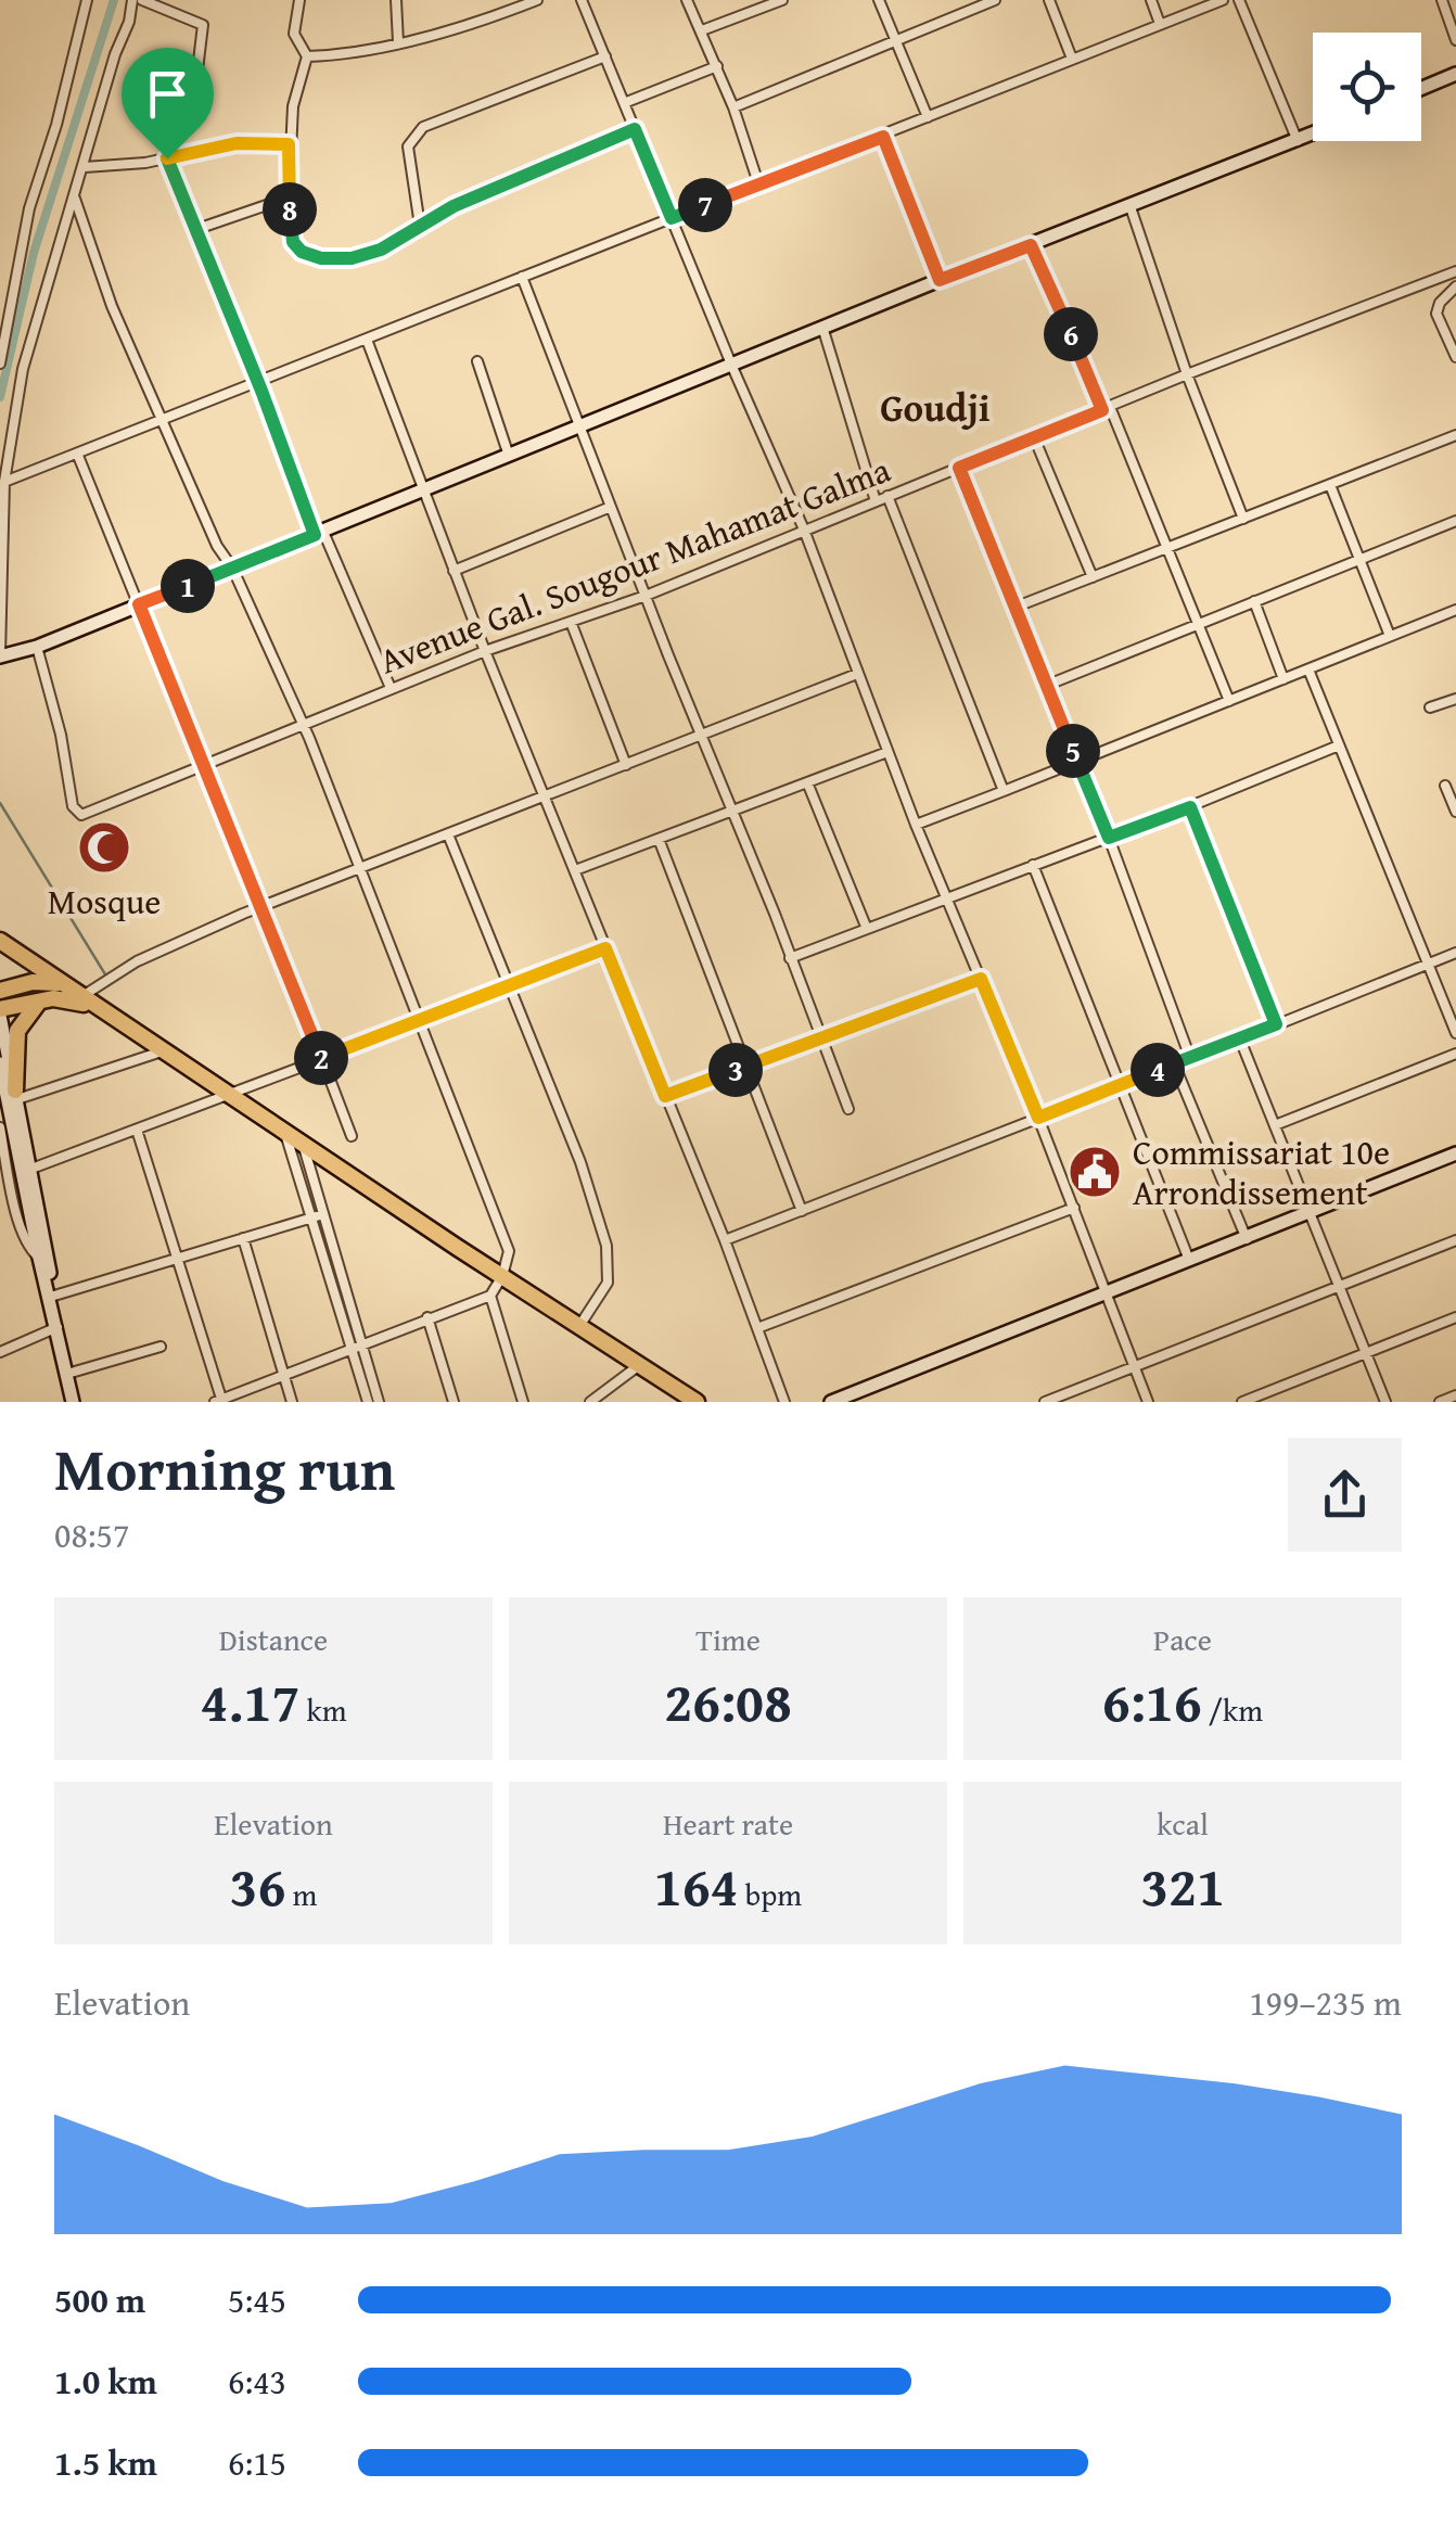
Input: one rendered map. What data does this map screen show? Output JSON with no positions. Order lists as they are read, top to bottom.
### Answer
{
  "streets": {
    "street": ["Avenue Gal. Sougour Mahamat Galma"]
  },
  "districts": ["Goudji"],
  "places": {
    "mosque": ["Mosque"],
    "public building": ["Commissariat 10e Arrondissement"]
  },
  "page": {
    "pins": [
      "7",
      "8",
      "6",
      "1",
      "5",
      "2",
      "3",
      "4"
    ],
    "heading": ["Morning run", "08:57"],
    "stats": [
      ["Distance", "4.17 km"],
      ["Time", "26:08"],
      ["Pace", "6:16 /km"],
      ["Elevation", "36 m"],
      ["Heart rate", "164 bpm"],
      ["kcal", "321"]
    ],
    "chart": ["Elevation", "199–235 m"],
    "list": [
      {
        "name": "500 m",
        "note": "5:45"
      },
      {
        "name": "1.0 km",
        "note": "6:43"
      },
      {
        "name": "1.5 km",
        "note": "6:15"
      }
    ]
  }
}
